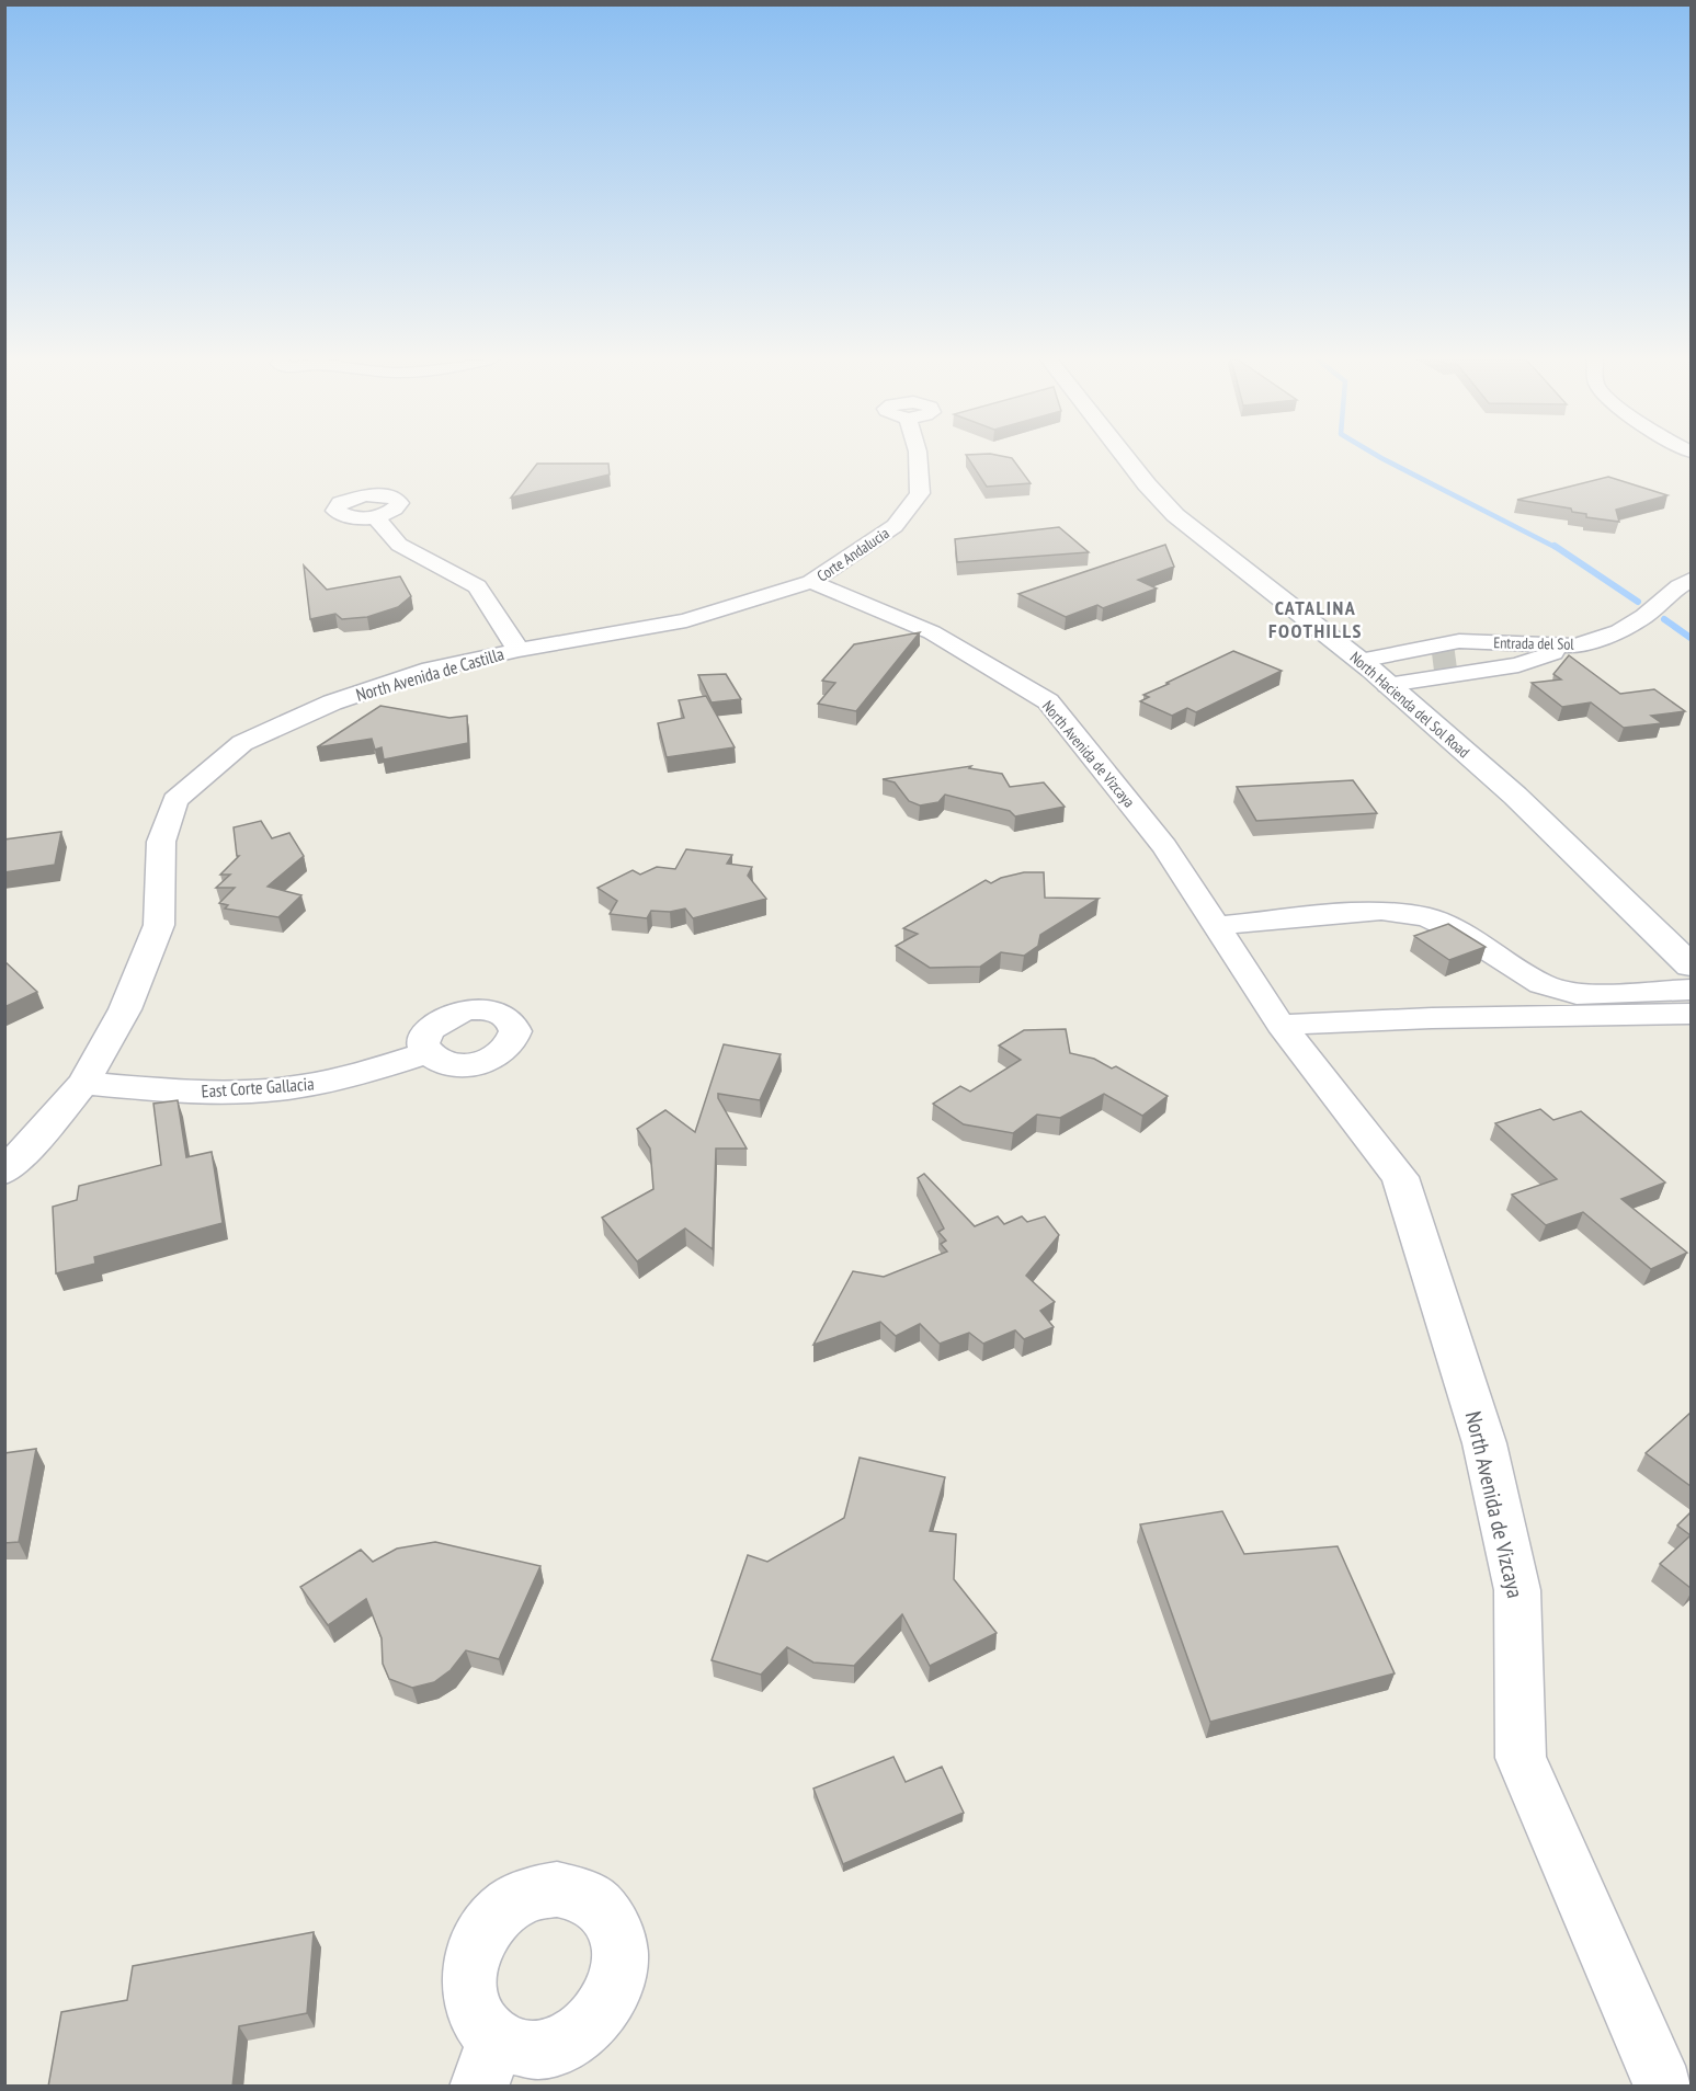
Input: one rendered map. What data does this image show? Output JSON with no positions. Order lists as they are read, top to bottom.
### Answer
{
  "streets": {
    "street": [
      "Corte Andalucia",
      "Entrada del Sol",
      "North Avenida de Castilla",
      "North Hacienda del Sol Road",
      "North Avenida de Vizcaya",
      "East Corte Gallacia"
    ]
  },
  "crossings": [
    ["Corte Andalucia", "North Avenida de Castilla"],
    ["Corte Andalucia", "North Avenida de Vizcaya"],
    ["Entrada del Sol", "North Hacienda del Sol Road"],
    ["North Avenida de Castilla", "North Avenida de Vizcaya"],
    ["North Avenida de Castilla", "East Corte Gallacia"]
  ],
  "districts": ["CATALINA FOOTHILLS"]
}
